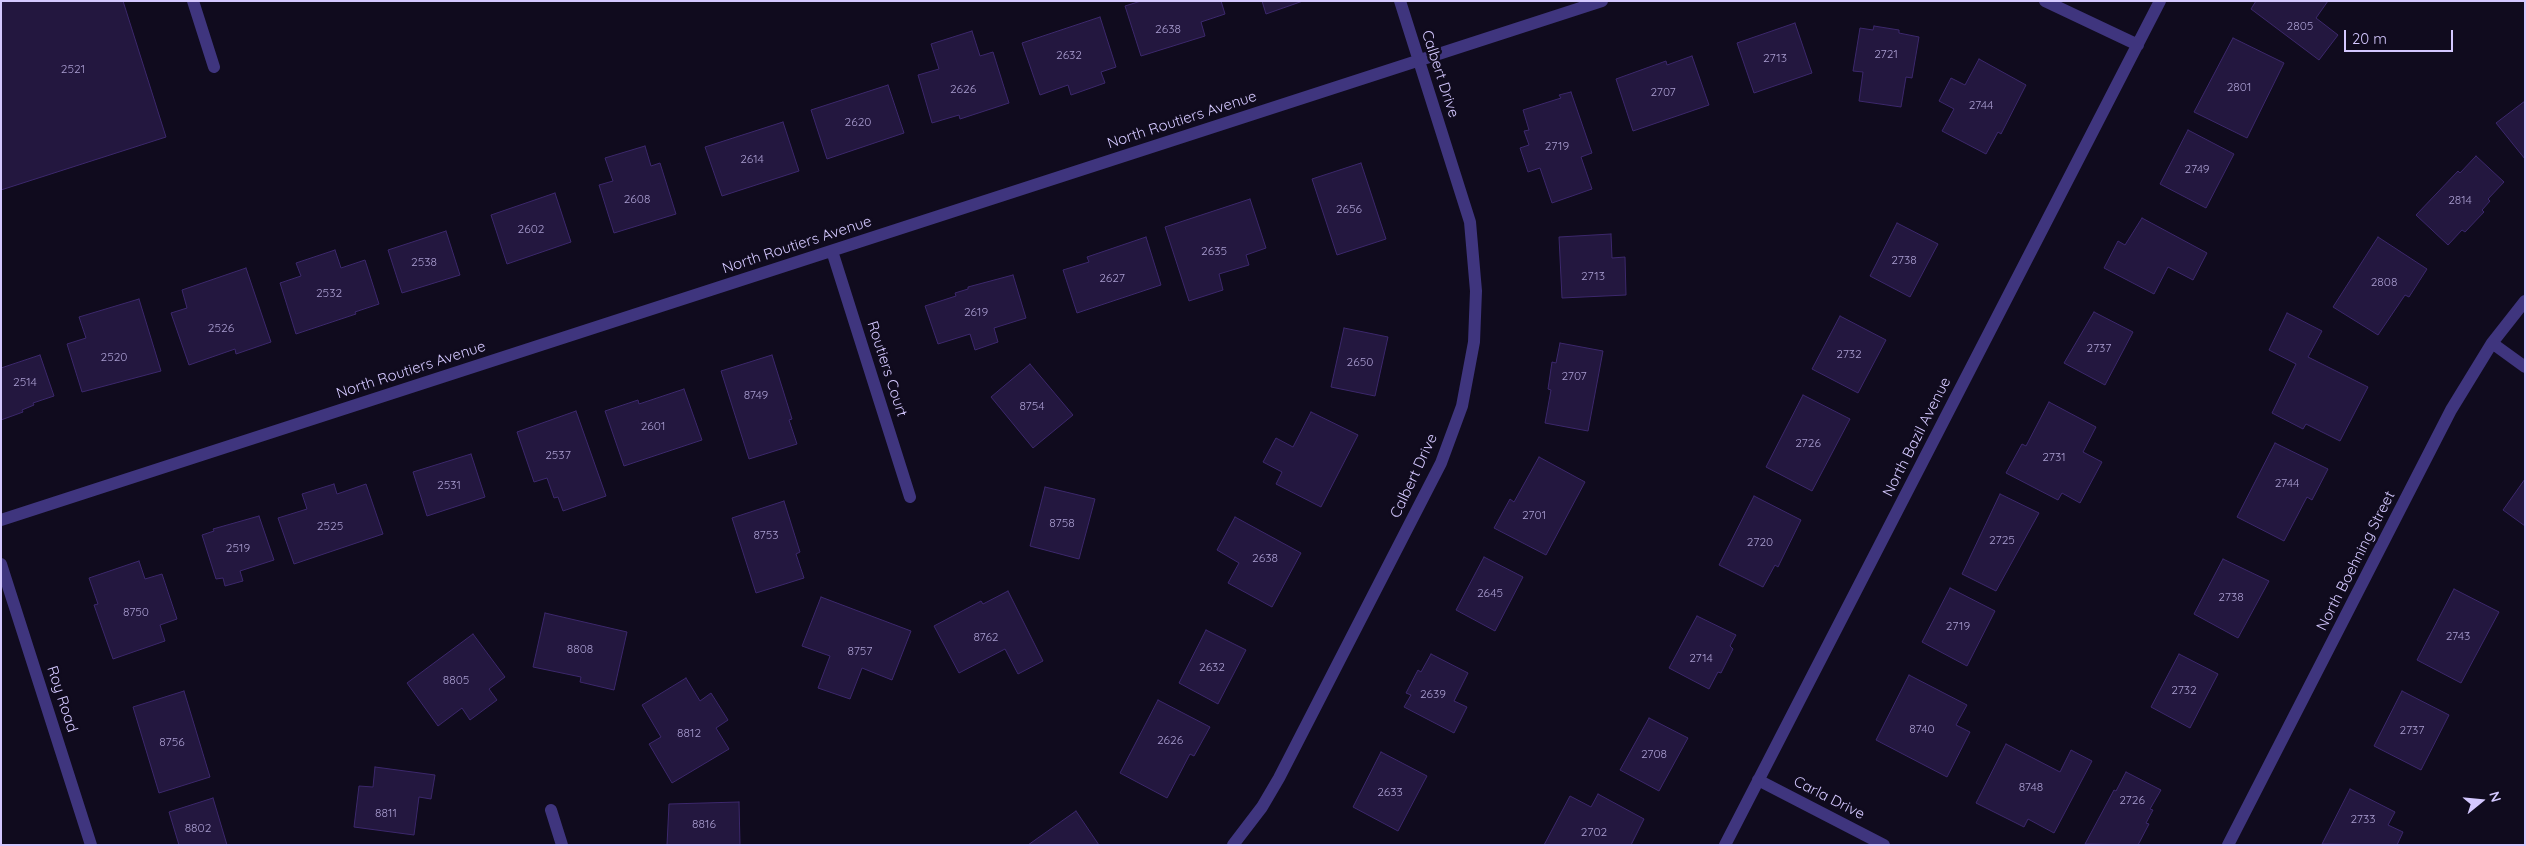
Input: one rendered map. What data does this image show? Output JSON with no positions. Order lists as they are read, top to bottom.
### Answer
{
  "streets": {
    "street": [
      "Calbert Drive",
      "North Routiers Avenue",
      "Routiers Court",
      "North Bazil Avenue",
      "North Boehning Street",
      "Roy Road",
      "Carla Drive"
    ]
  },
  "crossings": [
    ["Calbert Drive", "North Routiers Avenue"],
    ["North Routiers Avenue", "Routiers Court"],
    ["North Bazil Avenue", "Carla Drive"]
  ],
  "house_numbers": [
    "2805",
    "2638",
    "2721",
    "2632",
    "2713",
    "2521",
    "2801",
    "2626",
    "2707",
    "2744",
    "2620",
    "2719",
    "2614",
    "2749",
    "2608",
    "2814",
    "2656",
    "2602",
    "2635",
    "2738",
    "2538",
    "2713",
    "2627",
    "2808",
    "2532",
    "2619",
    "2526",
    "2737",
    "2732",
    "2520",
    "2650",
    "2707",
    "2514",
    "8749",
    "8754",
    "2601",
    "2726",
    "2537",
    "2731",
    "2744",
    "2531",
    "2701",
    "8758",
    "2525",
    "8753",
    "2725",
    "2720",
    "2519",
    "2638",
    "2645",
    "2738",
    "8750",
    "2719",
    "2743",
    "8762",
    "8808",
    "8757",
    "2714",
    "2632",
    "8805",
    "2732",
    "2639",
    "8740",
    "2737",
    "8812",
    "2626",
    "8756",
    "2708",
    "8748",
    "2633",
    "2726",
    "8811",
    "2733",
    "8816",
    "8802",
    "2702"
  ],
  "scale_bar": "20 m",
  "north": "right"
}
